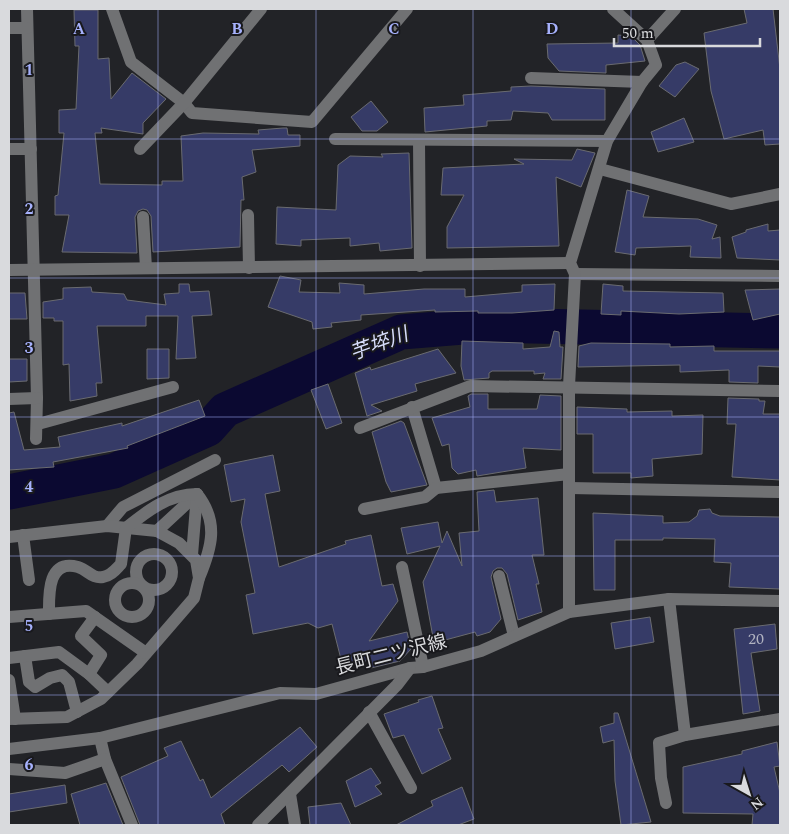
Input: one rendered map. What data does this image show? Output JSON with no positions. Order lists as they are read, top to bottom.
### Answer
{
  "streets": {
    "street": ["長町二ツ沢線"]
  },
  "water": ["芋埣川"],
  "house_numbers": ["20"],
  "scale_bar": "50 m",
  "north": "bottom right",
  "grid": {
    "columns": [
      "A",
      "B",
      "C",
      "D"
    ],
    "rows": [
      "1",
      "2",
      "3",
      "4",
      "5",
      "6"
    ]
  }
}
